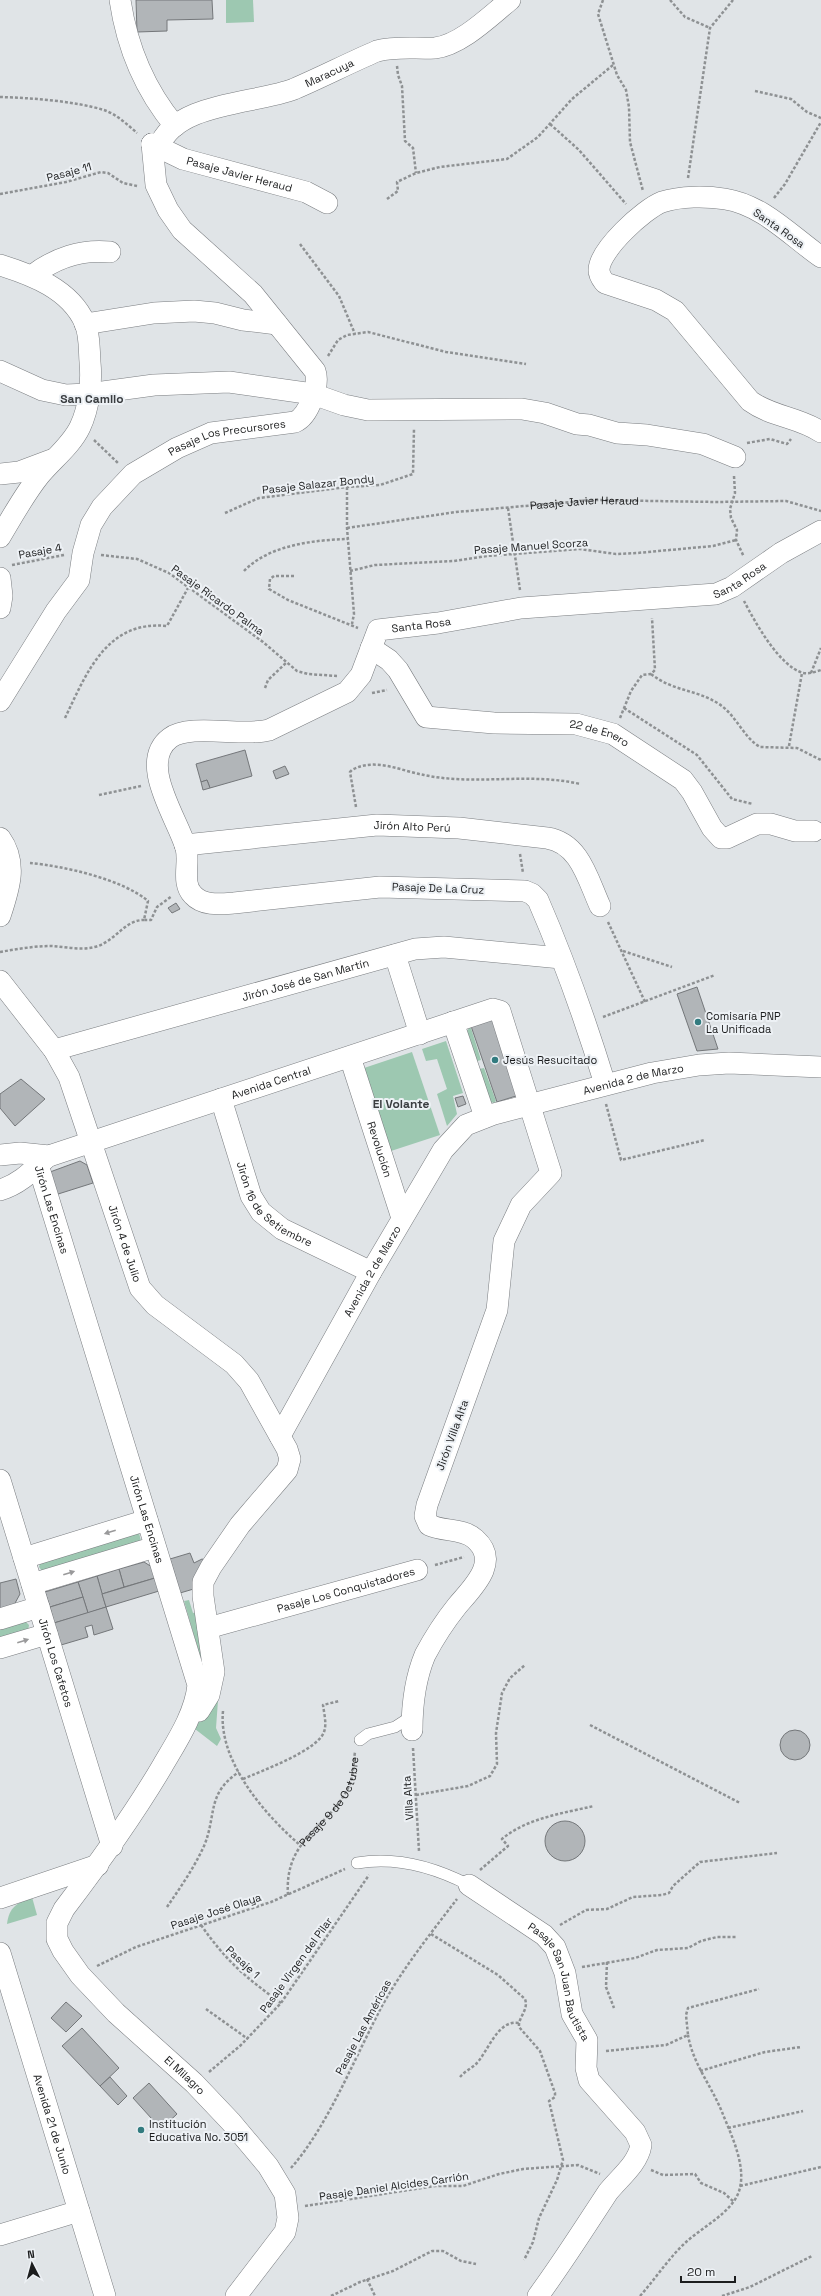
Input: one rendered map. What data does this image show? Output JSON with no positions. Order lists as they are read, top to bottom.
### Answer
{
  "streets": {
    "street": [
      "Maracuya",
      "Pasaje Javier Heraud",
      "Santa Rosa",
      "Pasaje Los Precursores",
      "22 de Enero",
      "Jirón Alto Perú",
      "Pasaje De La Cruz",
      "Jirón José de San Martín",
      "Avenida 2 de Marzo",
      "Avenida Central",
      "Revolución",
      "Jirón 16 de Setiembre",
      "Jirón Las Encinas",
      "Jirón 4 de Julio",
      "Jirón Villa Alta",
      "Pasaje Los Conquistadores",
      "Jirón Los Cafetos",
      "Pasaje San Juan Bautista",
      "El Milagro",
      "Avenida 21 de Junio"
    ],
    "lane": ["Pasaje 9 de Octubre"],
    "path": [
      "Pasaje 11",
      "Pasaje Salazar Bondy",
      "Pasaje Manuel Scorza",
      "Pasaje 4",
      "Pasaje Ricardo Palma",
      "Villa Alta",
      "Pasaje José Olaya",
      "Pasaje 1",
      "Pasaje Virgen del Pilar",
      "Pasaje Las Américas",
      "Pasaje Daniel Alcides Carrión"
    ]
  },
  "crossings": [
    ["Maracuya", "Pasaje Javier Heraud"],
    ["Pasaje Javier Heraud", "Pasaje Manuel Scorza"],
    ["Santa Rosa", "22 de Enero"],
    ["Santa Rosa", "Jirón Alto Perú"],
    ["Pasaje Los Precursores", "Pasaje 4"],
    ["Pasaje Los Precursores", "Pasaje Ricardo Palma"],
    ["Pasaje 4", "Pasaje Ricardo Palma"],
    ["Jirón José de San Martín", "Jirón 4 de Julio"],
    ["Avenida 2 de Marzo", "Avenida Central"],
    ["Avenida 2 de Marzo", "Revolución"],
    ["Avenida 2 de Marzo", "Jirón 16 de Setiembre"],
    ["Avenida 2 de Marzo", "Jirón 4 de Julio"],
    ["Avenida 2 de Marzo", "Jirón Villa Alta"],
    ["Avenida Central", "Revolución"],
    ["Avenida Central", "Jirón 16 de Setiembre"],
    ["Avenida Central", "Jirón Las Encinas"],
    ["Avenida Central", "Jirón 4 de Julio"],
    ["Avenida Central", "Jirón Villa Alta"],
    ["Jirón Las Encinas", "Jirón Los Cafetos"],
    ["Jirón Las Encinas", "El Milagro"],
    ["Jirón Villa Alta", "Pasaje Los Conquistadores"],
    ["Villa Alta", "Pasaje 9 de Octubre"],
    ["Villa Alta", "Pasaje San Juan Bautista"],
    ["Pasaje 9 de Octubre", "Pasaje José Olaya"],
    ["Pasaje José Olaya", "Pasaje 1"],
    ["Pasaje José Olaya", "Pasaje San Juan Bautista"],
    ["Pasaje José Olaya", "El Milagro"],
    ["Pasaje 1", "Pasaje Virgen del Pilar"],
    ["Pasaje Virgen del Pilar", "Pasaje San Juan Bautista"],
    ["Pasaje Virgen del Pilar", "El Milagro"],
    ["Pasaje San Juan Bautista", "Pasaje Las Américas"],
    ["Pasaje Las Américas", "El Milagro"],
    ["El Milagro", "Pasaje Daniel Alcides Carrión"]
  ],
  "districts": ["San Camilo", "El Volante"],
  "places": ["Comisaría PNP La Unificada", "Jesús Resucitado", "Institución Educativa No. 3051"],
  "scale_bar": "20 m",
  "north": "top"
}
